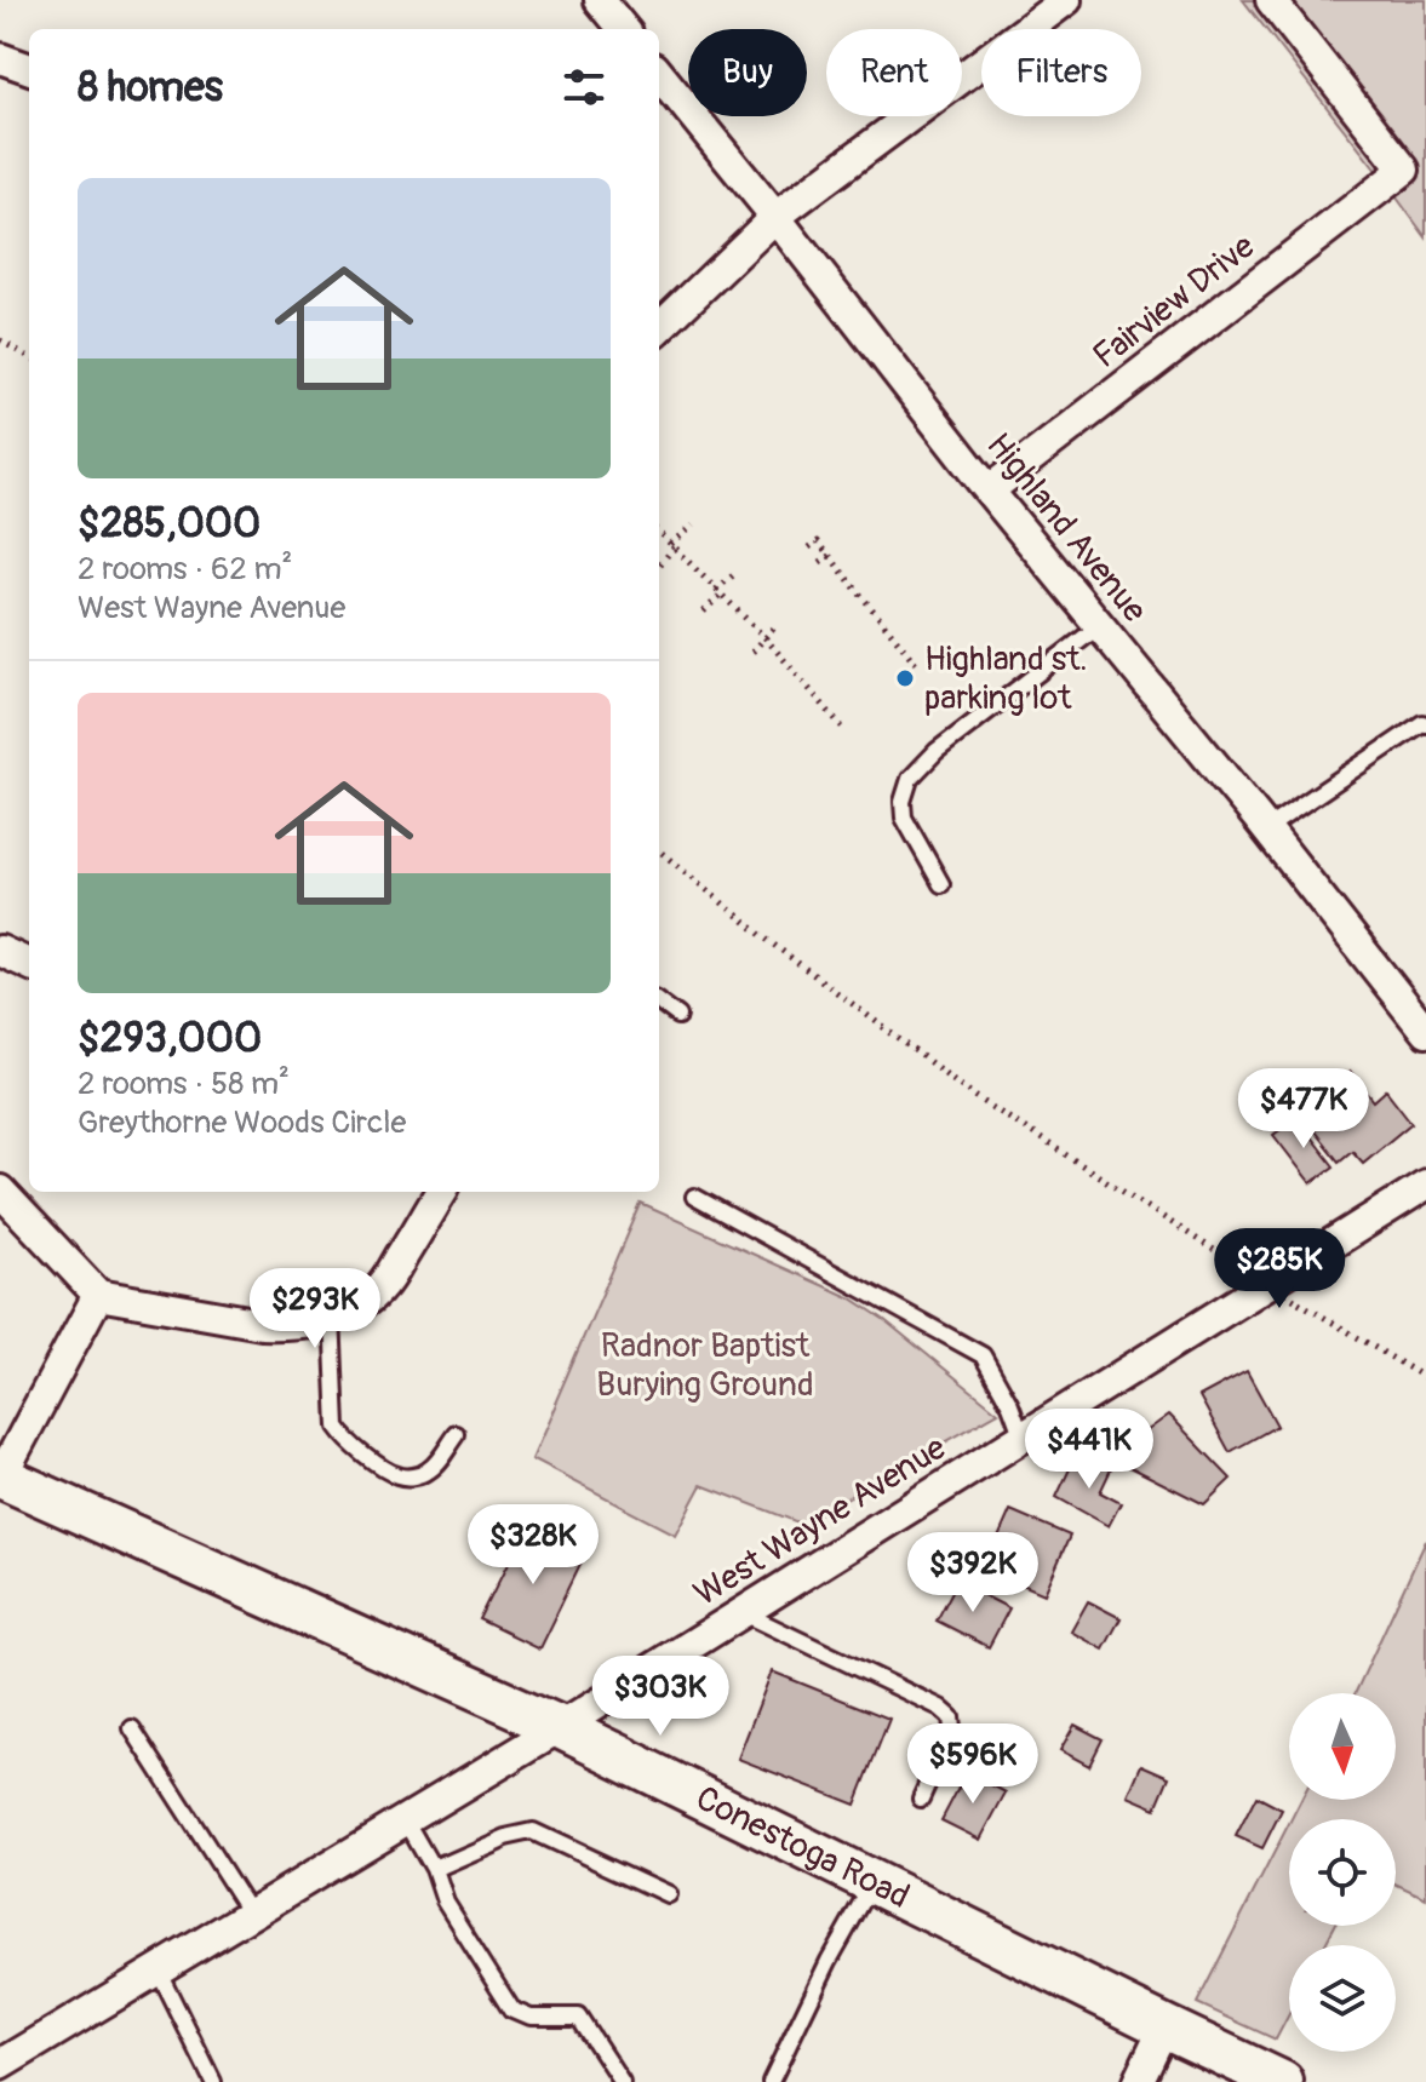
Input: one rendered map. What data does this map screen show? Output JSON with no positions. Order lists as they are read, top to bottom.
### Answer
{
  "streets": {
    "main road": ["Conestoga Road"],
    "street": ["Fairview Drive", "Highland Avenue", "West Wayne Avenue"]
  },
  "crossings": [
    ["Fairview Drive", "Highland Avenue"],
    ["West Wayne Avenue", "Conestoga Road"]
  ],
  "parks": ["Radnor Baptist Burying Ground"],
  "places": ["Highland st. parking lot"],
  "north": "bottom",
  "page": {
    "chip": ["Buy", "Rent", "Filters"],
    "heading": "8 homes",
    "list": [
      {
        "name": "$285,000",
        "note": "2 rooms · 62 m² · West Wayne Avenue"
      },
      {
        "name": "$293,000",
        "note": "2 rooms · 58 m² · Greythorne Woods Circle"
      }
    ],
    "price": [
      "$477K",
      "$285K",
      "$293K",
      "$441K",
      "$328K",
      "$392K",
      "$303K",
      "$596K"
    ]
  }
}
